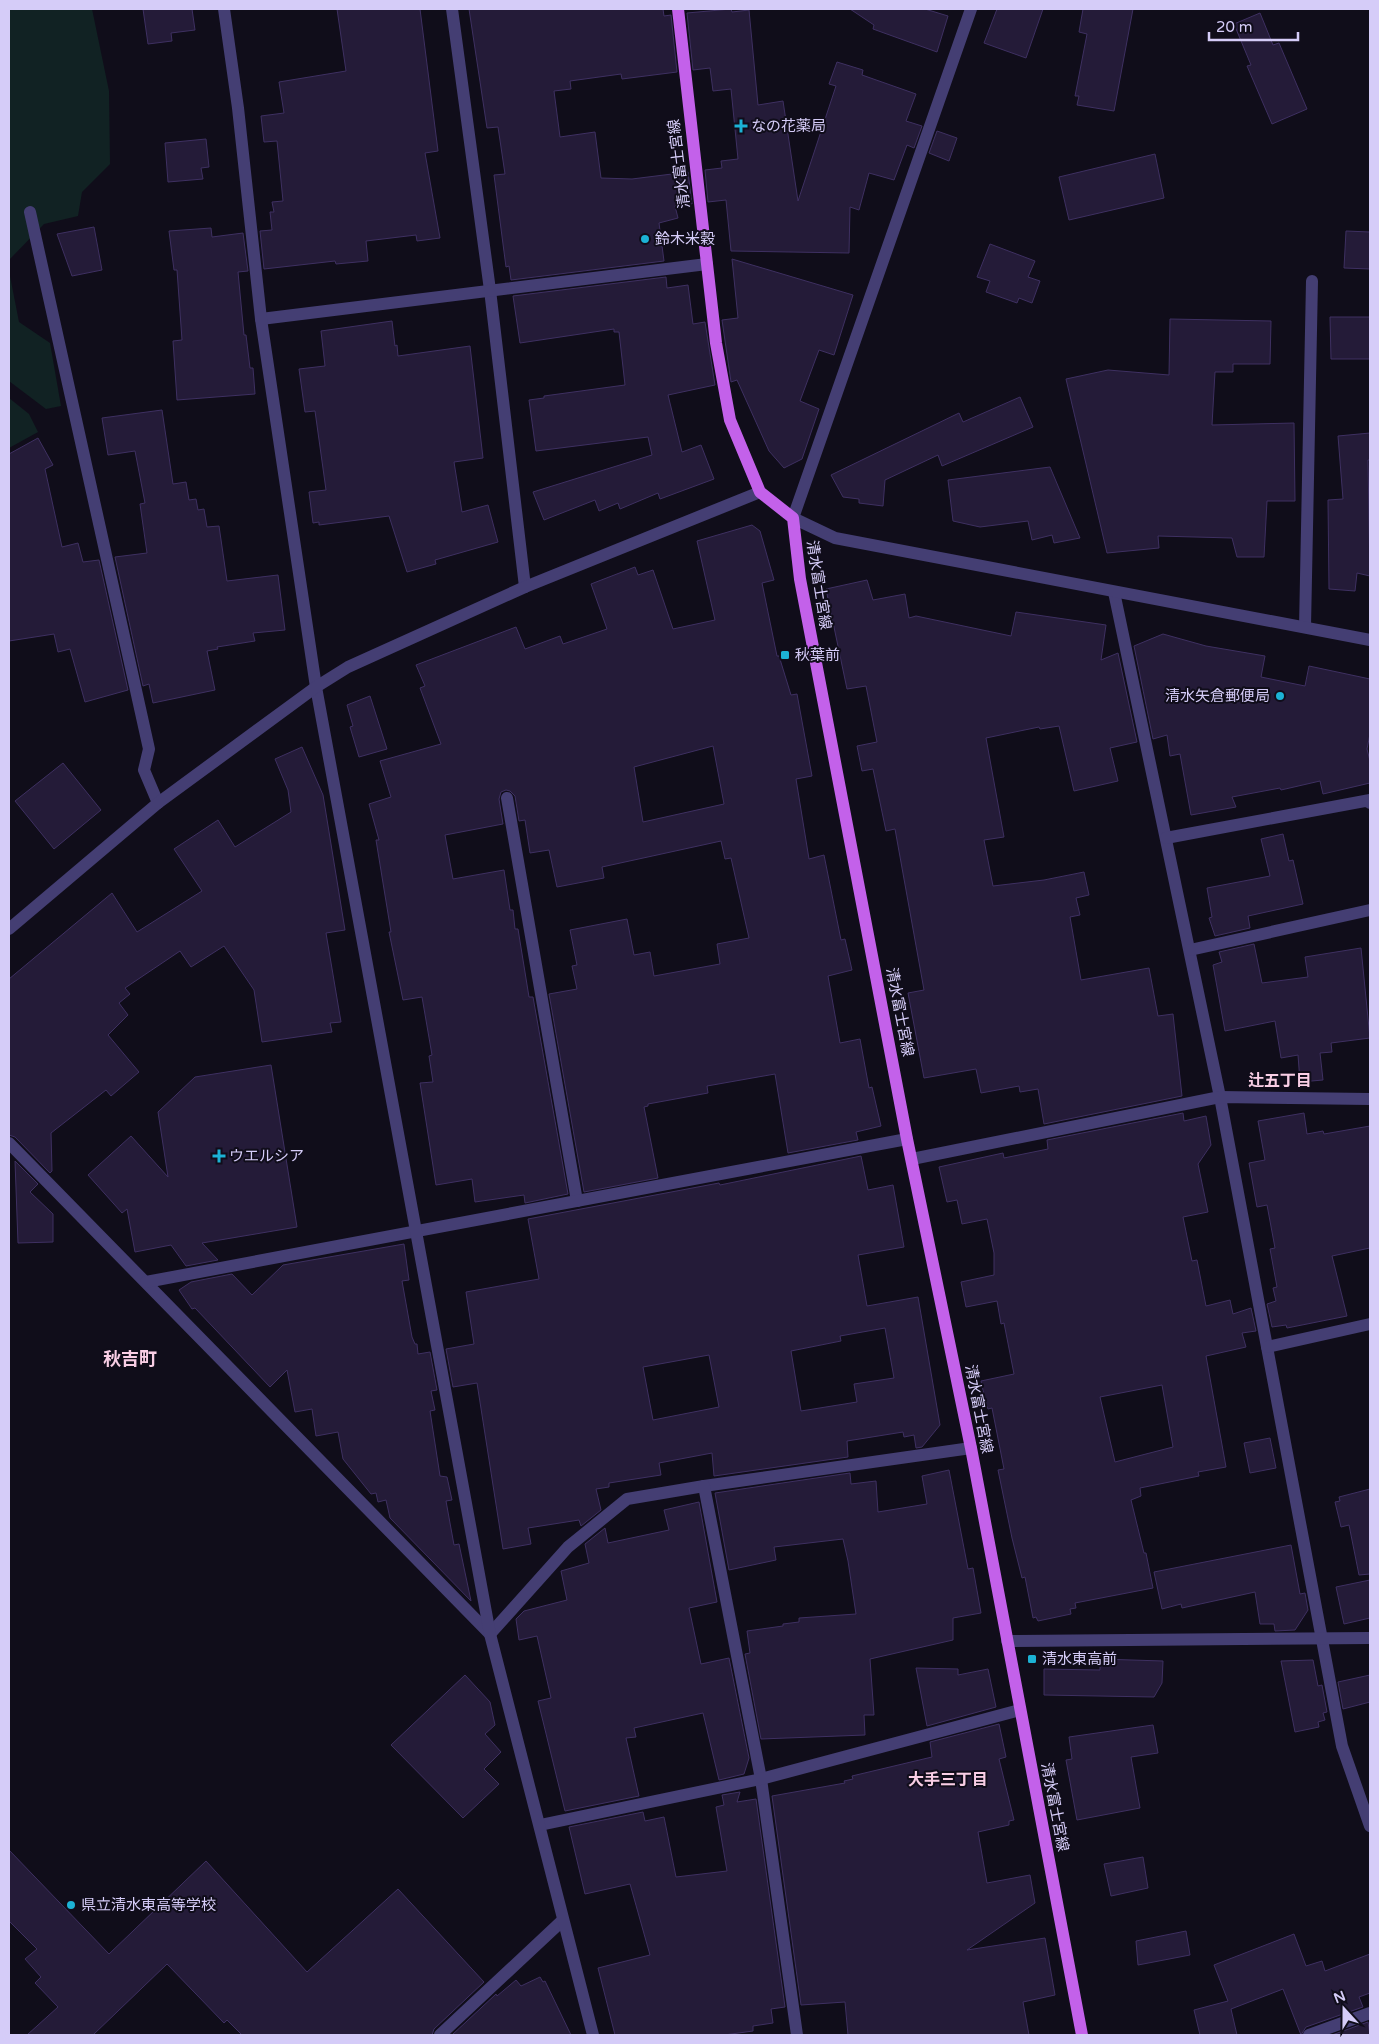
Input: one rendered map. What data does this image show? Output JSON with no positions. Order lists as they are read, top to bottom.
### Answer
{
  "streets": {
    "main road": ["清水富士宮線"]
  },
  "districts": ["辻五丁目", "秋吉町", "大手三丁目"],
  "places": {
    "health": ["なの花薬局", "ウエルシア"],
    "other": ["鈴木米穀", "清水矢倉郵便局", "県立清水東高等学校"],
    "transit": ["秋葉前", "清水東高前"]
  },
  "scale_bar": "20 m",
  "north": "top"
}
